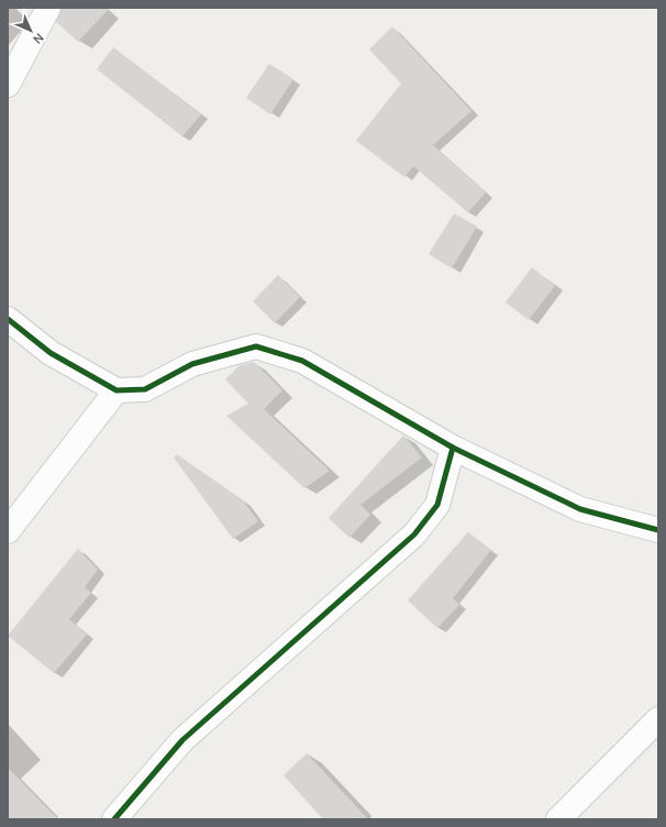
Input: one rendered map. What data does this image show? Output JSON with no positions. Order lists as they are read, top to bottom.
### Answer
{
  "north": "bottom right"
}
